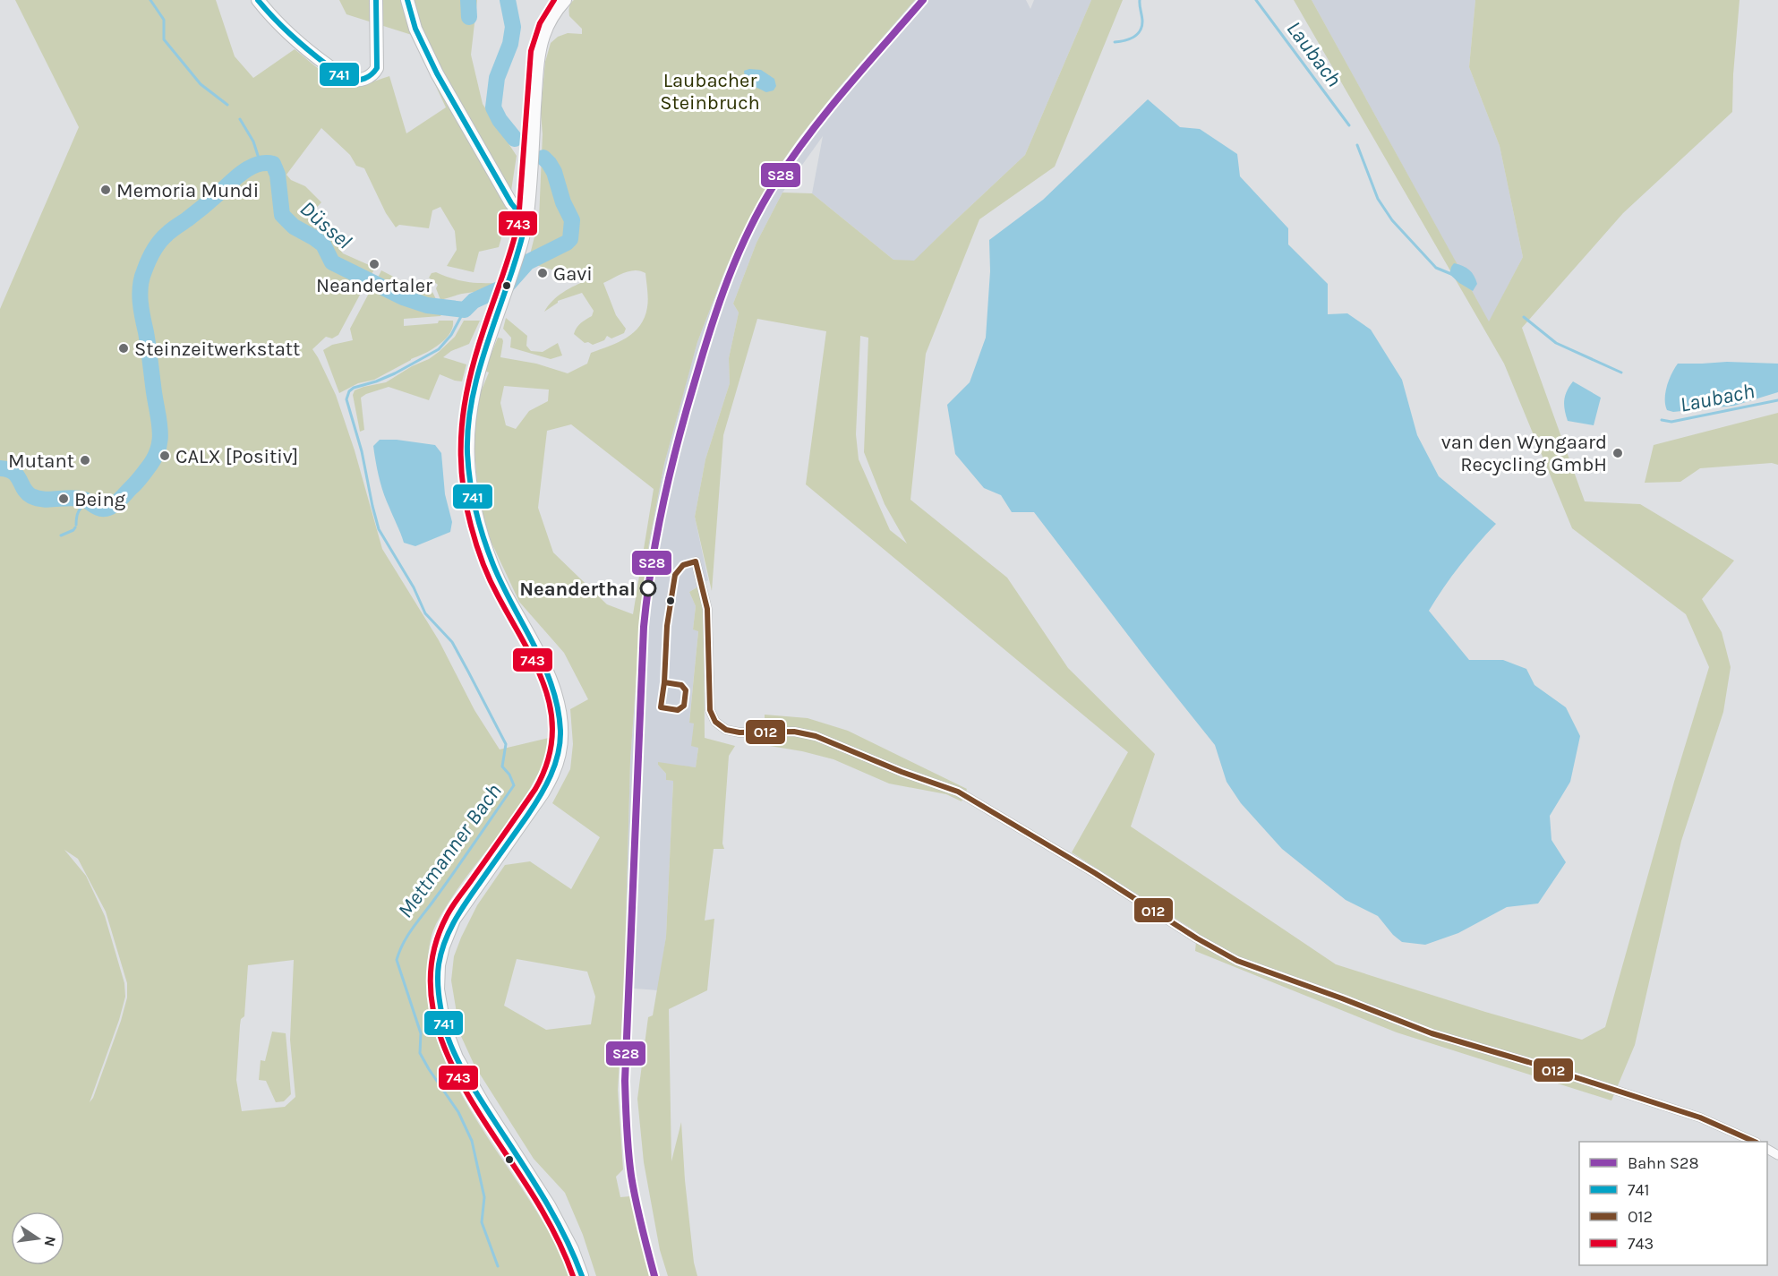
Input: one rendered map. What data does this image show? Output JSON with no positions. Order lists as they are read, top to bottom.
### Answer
{
  "water": ["Laubach", "Düssel", "Mettmanner Bach"],
  "parks": ["Laubacher Steinbruch"],
  "places": [
    "Memoria Mundi",
    "Neandertaler",
    "Gavi",
    "Steinzeitwerkstatt",
    "van den Wyngaard Recycling GmbH",
    "CALX [Positiv]",
    "Mutant",
    "Being",
    "Neanderthal"
  ],
  "lines": [
    "rail line S28",
    "transit line 741",
    "transit line 743",
    "transit line O12"
  ],
  "legend": [
    "Bahn S28",
    "741",
    "O12",
    "743"
  ],
  "north": "right"
}
